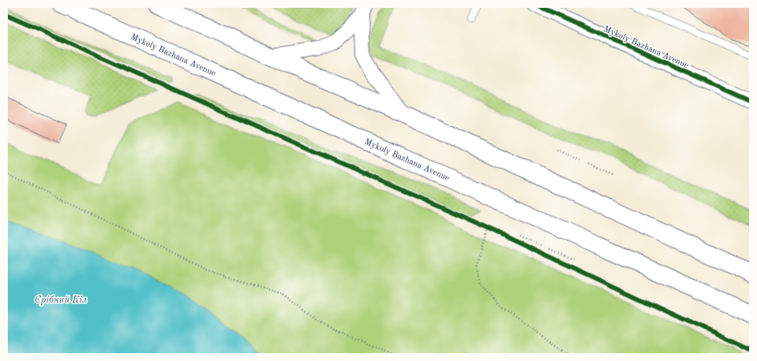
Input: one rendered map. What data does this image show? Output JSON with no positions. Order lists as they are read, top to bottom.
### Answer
{
  "streets": {
    "highway": ["Mykoly Bazhana Avenue"]
  },
  "water": ["Срібний Кіл"]
}
